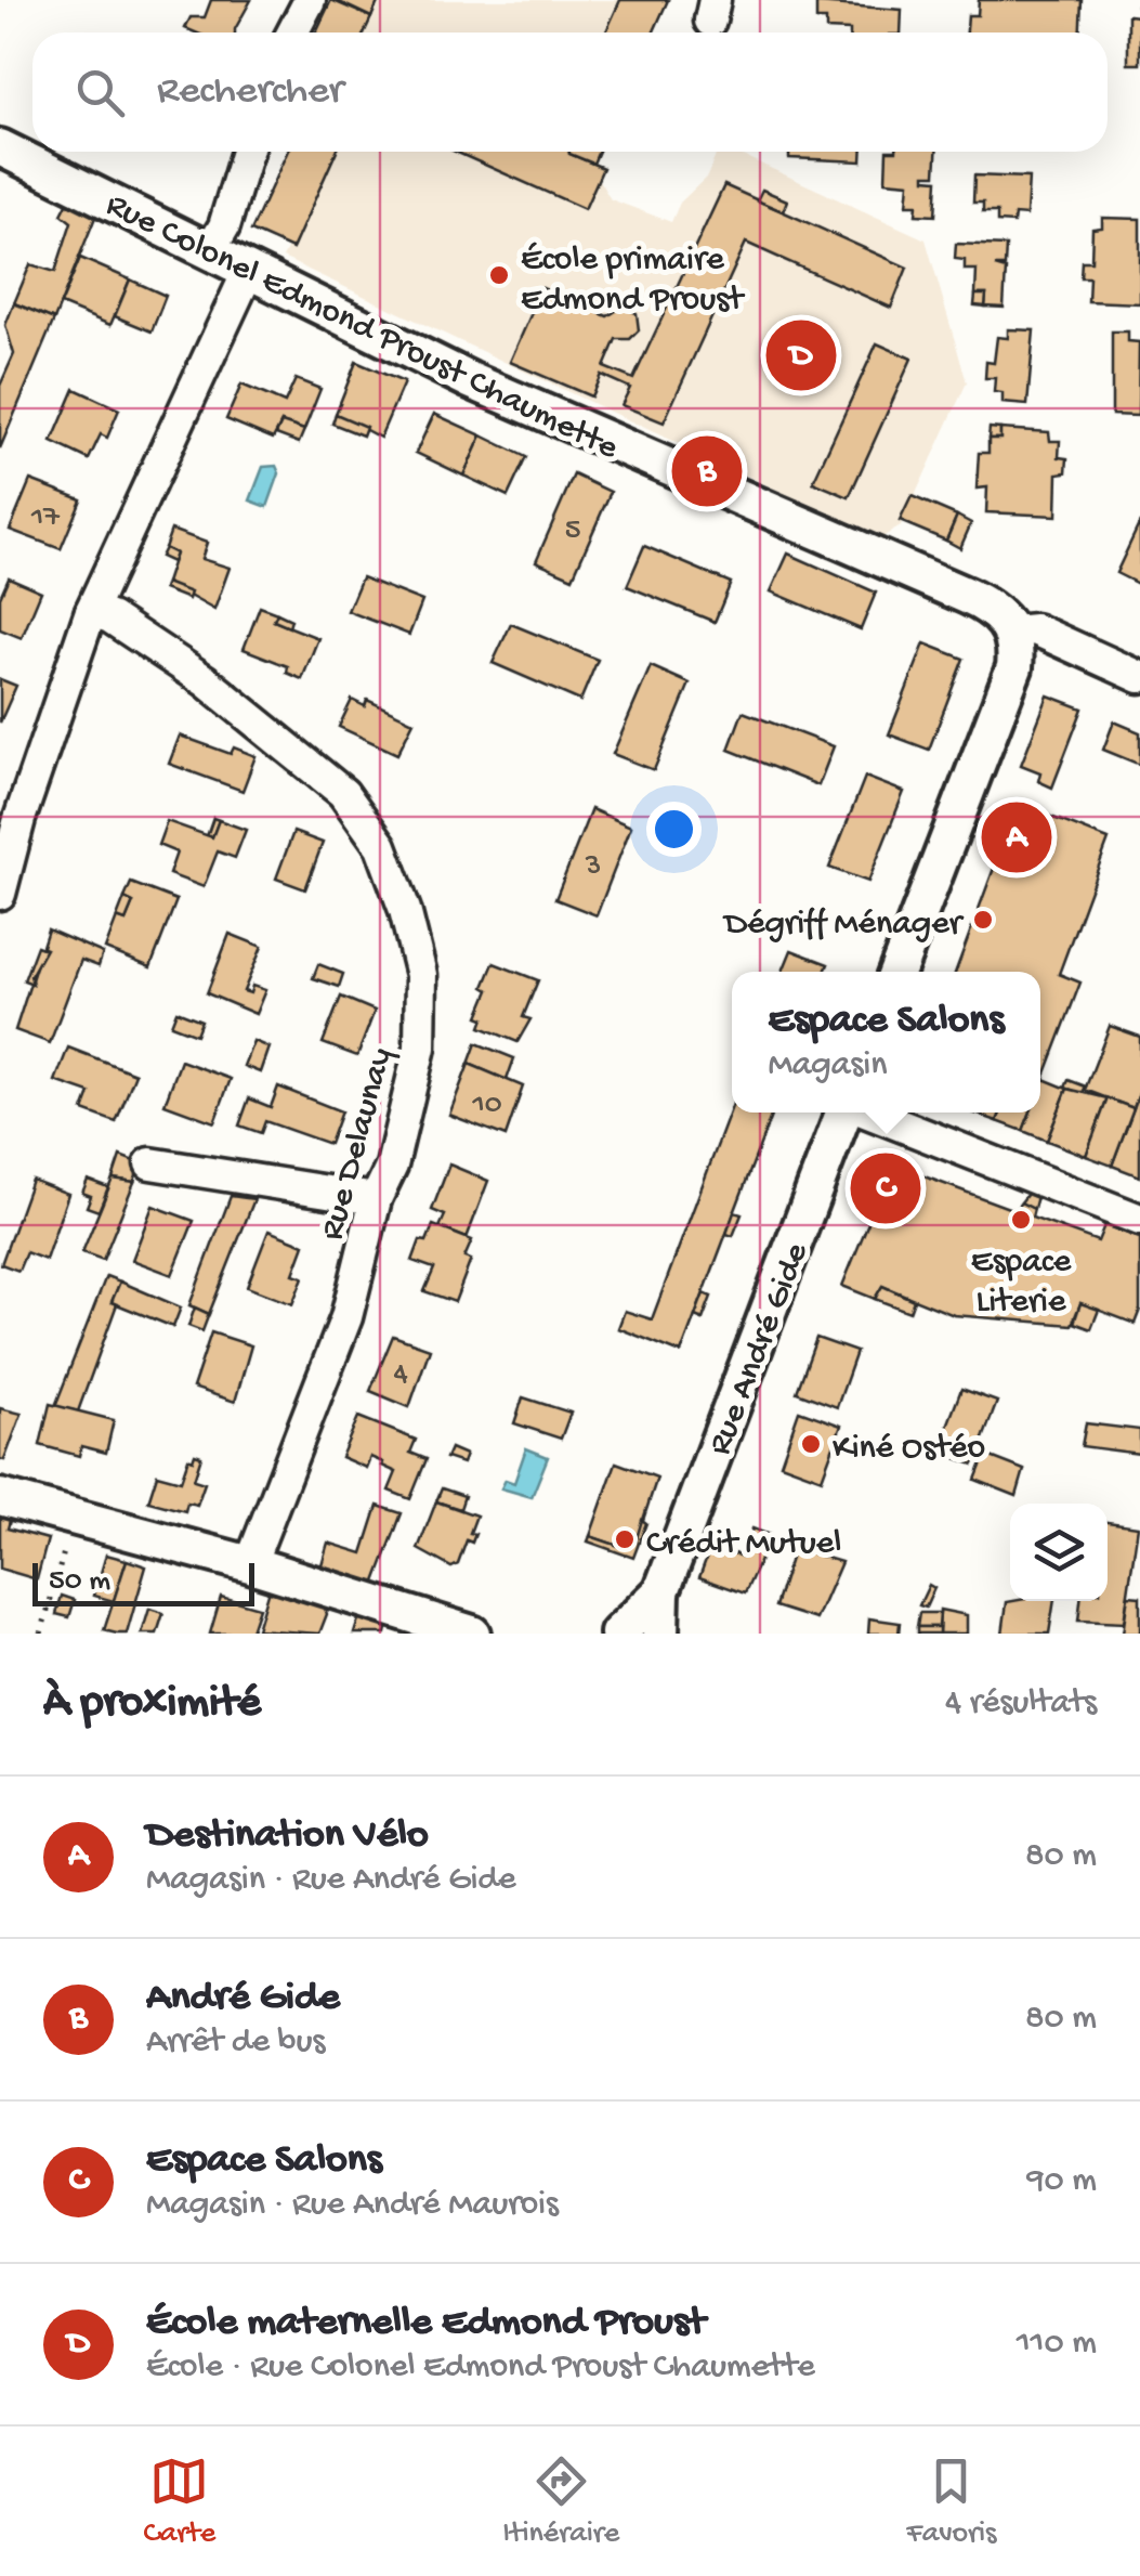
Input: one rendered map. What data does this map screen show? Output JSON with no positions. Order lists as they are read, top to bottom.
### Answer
{
  "streets": {
    "street": ["Rue Colonel Edmond Proust Chaumette", "Rue Delaunay", "Rue André Gide"]
  },
  "places": [
    "École primaire Edmond Proust",
    "Dégriff Ménager",
    "Espace Literie",
    "Kiné Ostéo",
    "Crédit Mutuel"
  ],
  "house_numbers": [
    "17",
    "5",
    "3",
    "10",
    "4"
  ],
  "scale_bar": "50 m",
  "page": {
    "search": "Rechercher",
    "pins": [
      "D",
      "B",
      "A",
      "C"
    ],
    "popup": ["Espace Salons", "Magasin"],
    "scale": "50 m",
    "heading": ["À proximité", "4 résultats"],
    "list": [
      {
        "mark": "A",
        "name": "Destination Vélo",
        "note": "Magasin · Rue André Gide",
        "value": "80 m"
      },
      {
        "mark": "B",
        "name": "André Gide",
        "note": "Arrêt de bus",
        "value": "80 m"
      },
      {
        "mark": "C",
        "name": "Espace Salons",
        "note": "Magasin · Rue André Maurois",
        "value": "90 m"
      },
      {
        "mark": "D",
        "name": "École maternelle Edmond Proust",
        "note": "École · Rue Colonel Edmond Proust Chaumette",
        "value": "110 m"
      }
    ],
    "nav": ["Carte", "Itinéraire", "Favoris"]
  }
}
